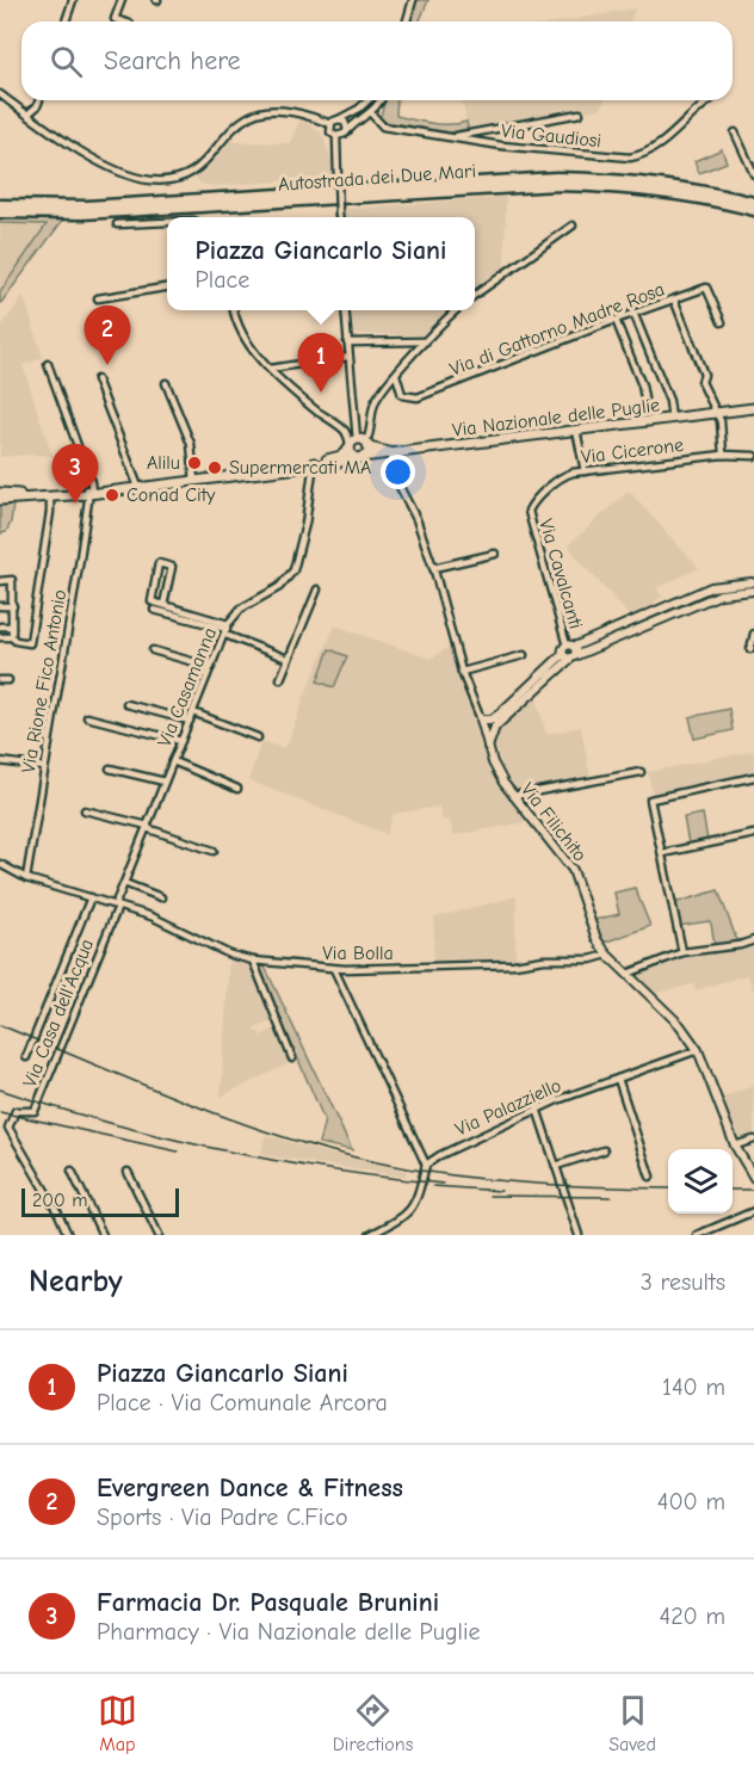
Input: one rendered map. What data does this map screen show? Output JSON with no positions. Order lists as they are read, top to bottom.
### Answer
{
  "streets": {
    "highway": ["Autostrada dei Due Mari"],
    "main road": ["Via Nazionale delle Puglie"],
    "street": [
      "Via Gaudiosi",
      "Via di Gattorno Madre Rosa",
      "Via Cicerone",
      "Via Cavalcanti",
      "Via Rione Fico Antonio",
      "Via Casamanna",
      "Via Filichito",
      "Via Bolla",
      "Via Casa dell'Acqua",
      "Via Palazziello"
    ]
  },
  "crossings": [
    ["Via Nazionale delle Puglie", "Via Rione Fico Antonio"],
    ["Via Nazionale delle Puglie", "Via Casamanna"],
    ["Via Nazionale delle Puglie", "Via Filichito"],
    ["Via Cicerone", "Via Cavalcanti"],
    ["Via Casamanna", "Via Bolla"],
    ["Via Casamanna", "Via Casa dell'Acqua"],
    ["Via Filichito", "Via Bolla"],
    ["Via Filichito", "Via Palazziello"],
    ["Via Bolla", "Via Casa dell'Acqua"]
  ],
  "places": ["Alilu", "Supermercati MA", "Conad City"],
  "scale_bar": "200 m",
  "page": {
    "search": "Search here",
    "popup": ["Piazza Giancarlo Siani", "Place"],
    "pins": ["2", "1", "3"],
    "scale": "200 m",
    "heading": ["Nearby", "3 results"],
    "list": [
      {
        "mark": "1",
        "name": "Piazza Giancarlo Siani",
        "note": "Place · Via Comunale Arcora",
        "value": "140 m"
      },
      {
        "mark": "2",
        "name": "Evergreen Dance & Fitness",
        "note": "Sports · Via Padre C.Fico",
        "value": "400 m"
      },
      {
        "mark": "3",
        "name": "Farmacia Dr. Pasquale Brunini",
        "note": "Pharmacy · Via Nazionale delle Puglie",
        "value": "420 m"
      }
    ],
    "nav": ["Map", "Directions", "Saved"]
  }
}
